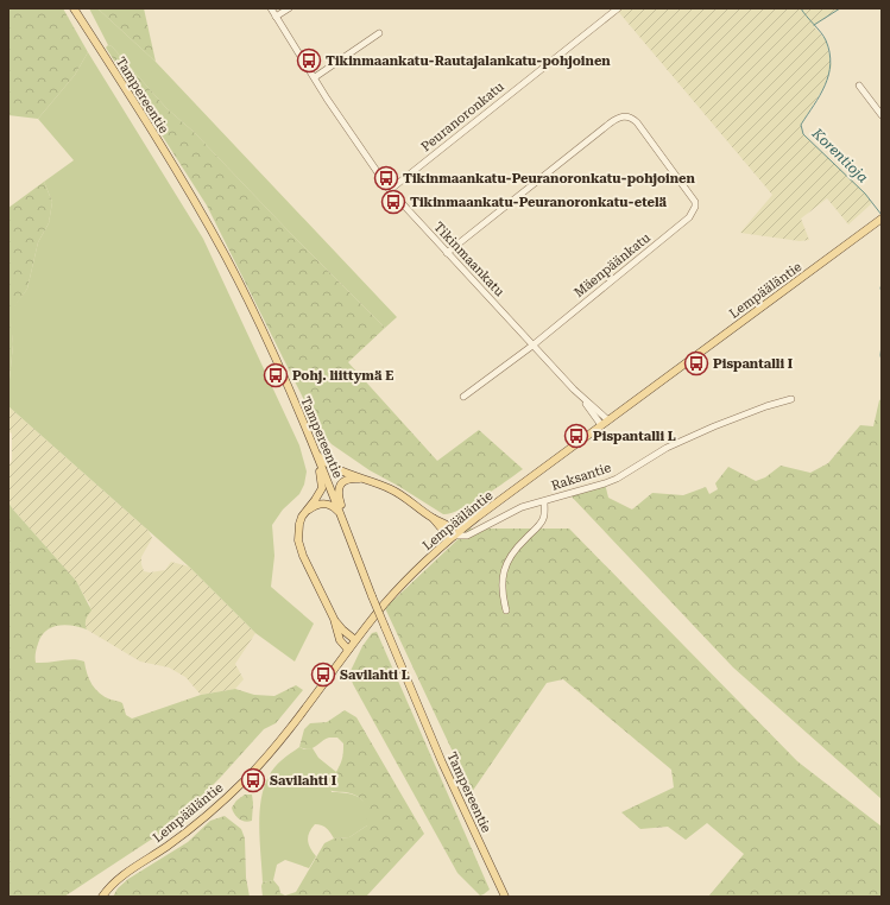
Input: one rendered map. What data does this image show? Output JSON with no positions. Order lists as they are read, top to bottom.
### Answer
{
  "streets": {
    "main road": ["Tampereentie", "Lempääläntie"],
    "street": [
      "Peuranoronkatu",
      "Tikinmaankatu",
      "Mäenpäänkatu",
      "Raksantie"
    ]
  },
  "crossings": [
    ["Peuranoronkatu", "Tikinmaankatu"],
    ["Tikinmaankatu", "Mäenpäänkatu"],
    ["Tikinmaankatu", "Lempääläntie"],
    ["Lempääläntie", "Raksantie"]
  ],
  "water": ["Korentioja"],
  "places": {
    "bus stop": [
      "Tikinmaankatu-Rautajalankatu-pohjoinen",
      "Tikinmaankatu-Peuranoronkatu-pohjoinen",
      "Tikinmaankatu-Peuranoronkatu-etelä",
      "Pispantalli I",
      "Pohj. liittymä E",
      "Pispantalli L",
      "Savilahti L",
      "Savilahti I"
    ]
  }
}
